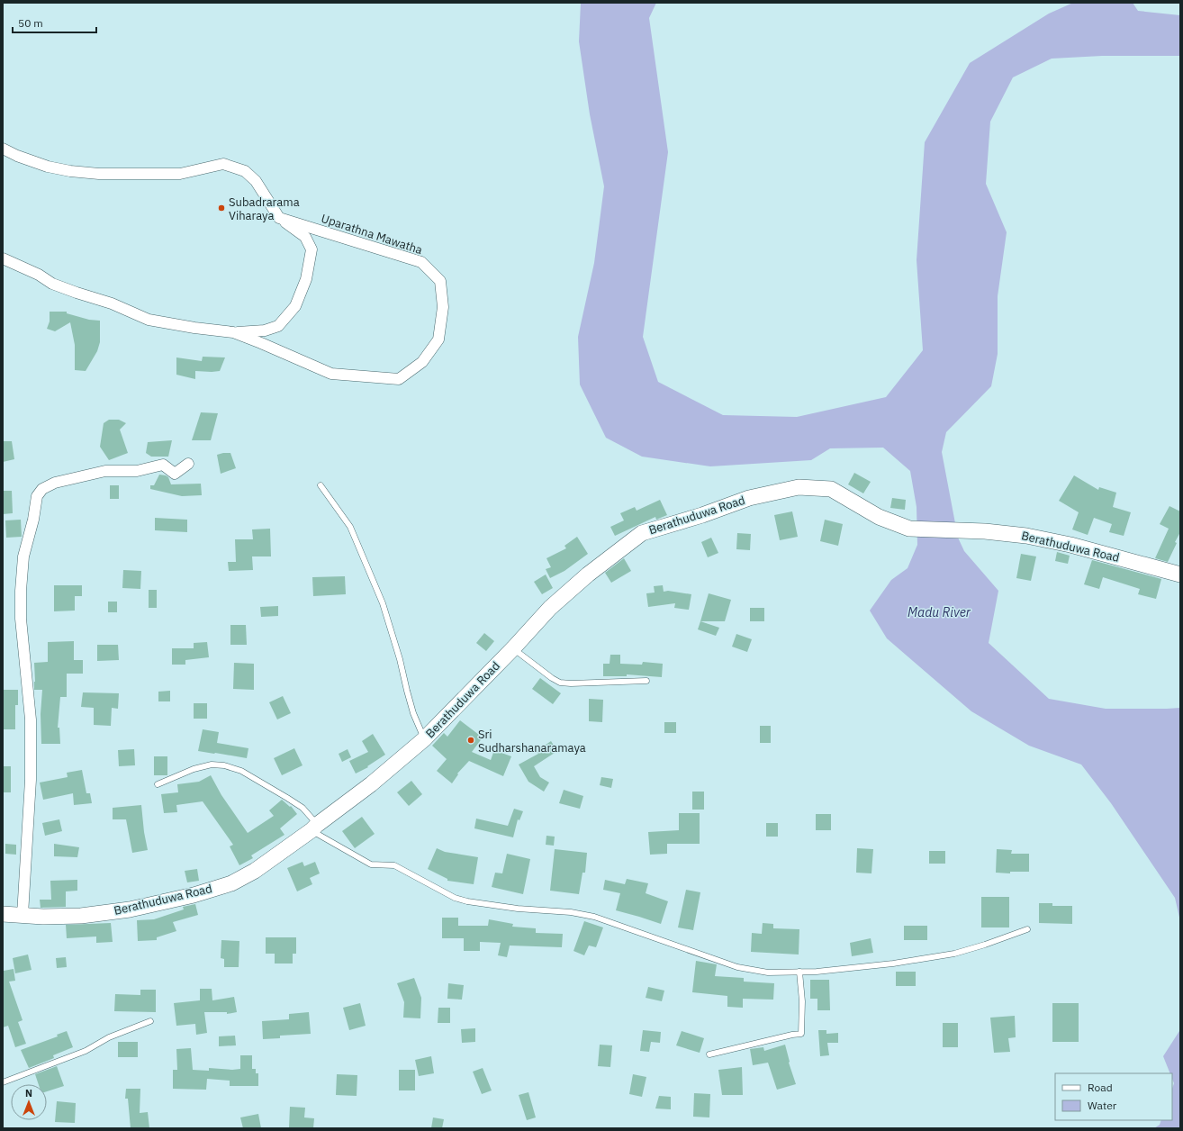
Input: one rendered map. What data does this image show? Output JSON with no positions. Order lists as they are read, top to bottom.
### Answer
{
  "streets": {
    "street": ["Uparathna Mawatha", "Berathuduwa Road"]
  },
  "water": ["Madu River"],
  "places": ["Subadrarama Viharaya", "Sri Sudharshanaramaya"],
  "legend": ["Road", "Water"],
  "scale_bar": "50 m",
  "north": "top"
}
